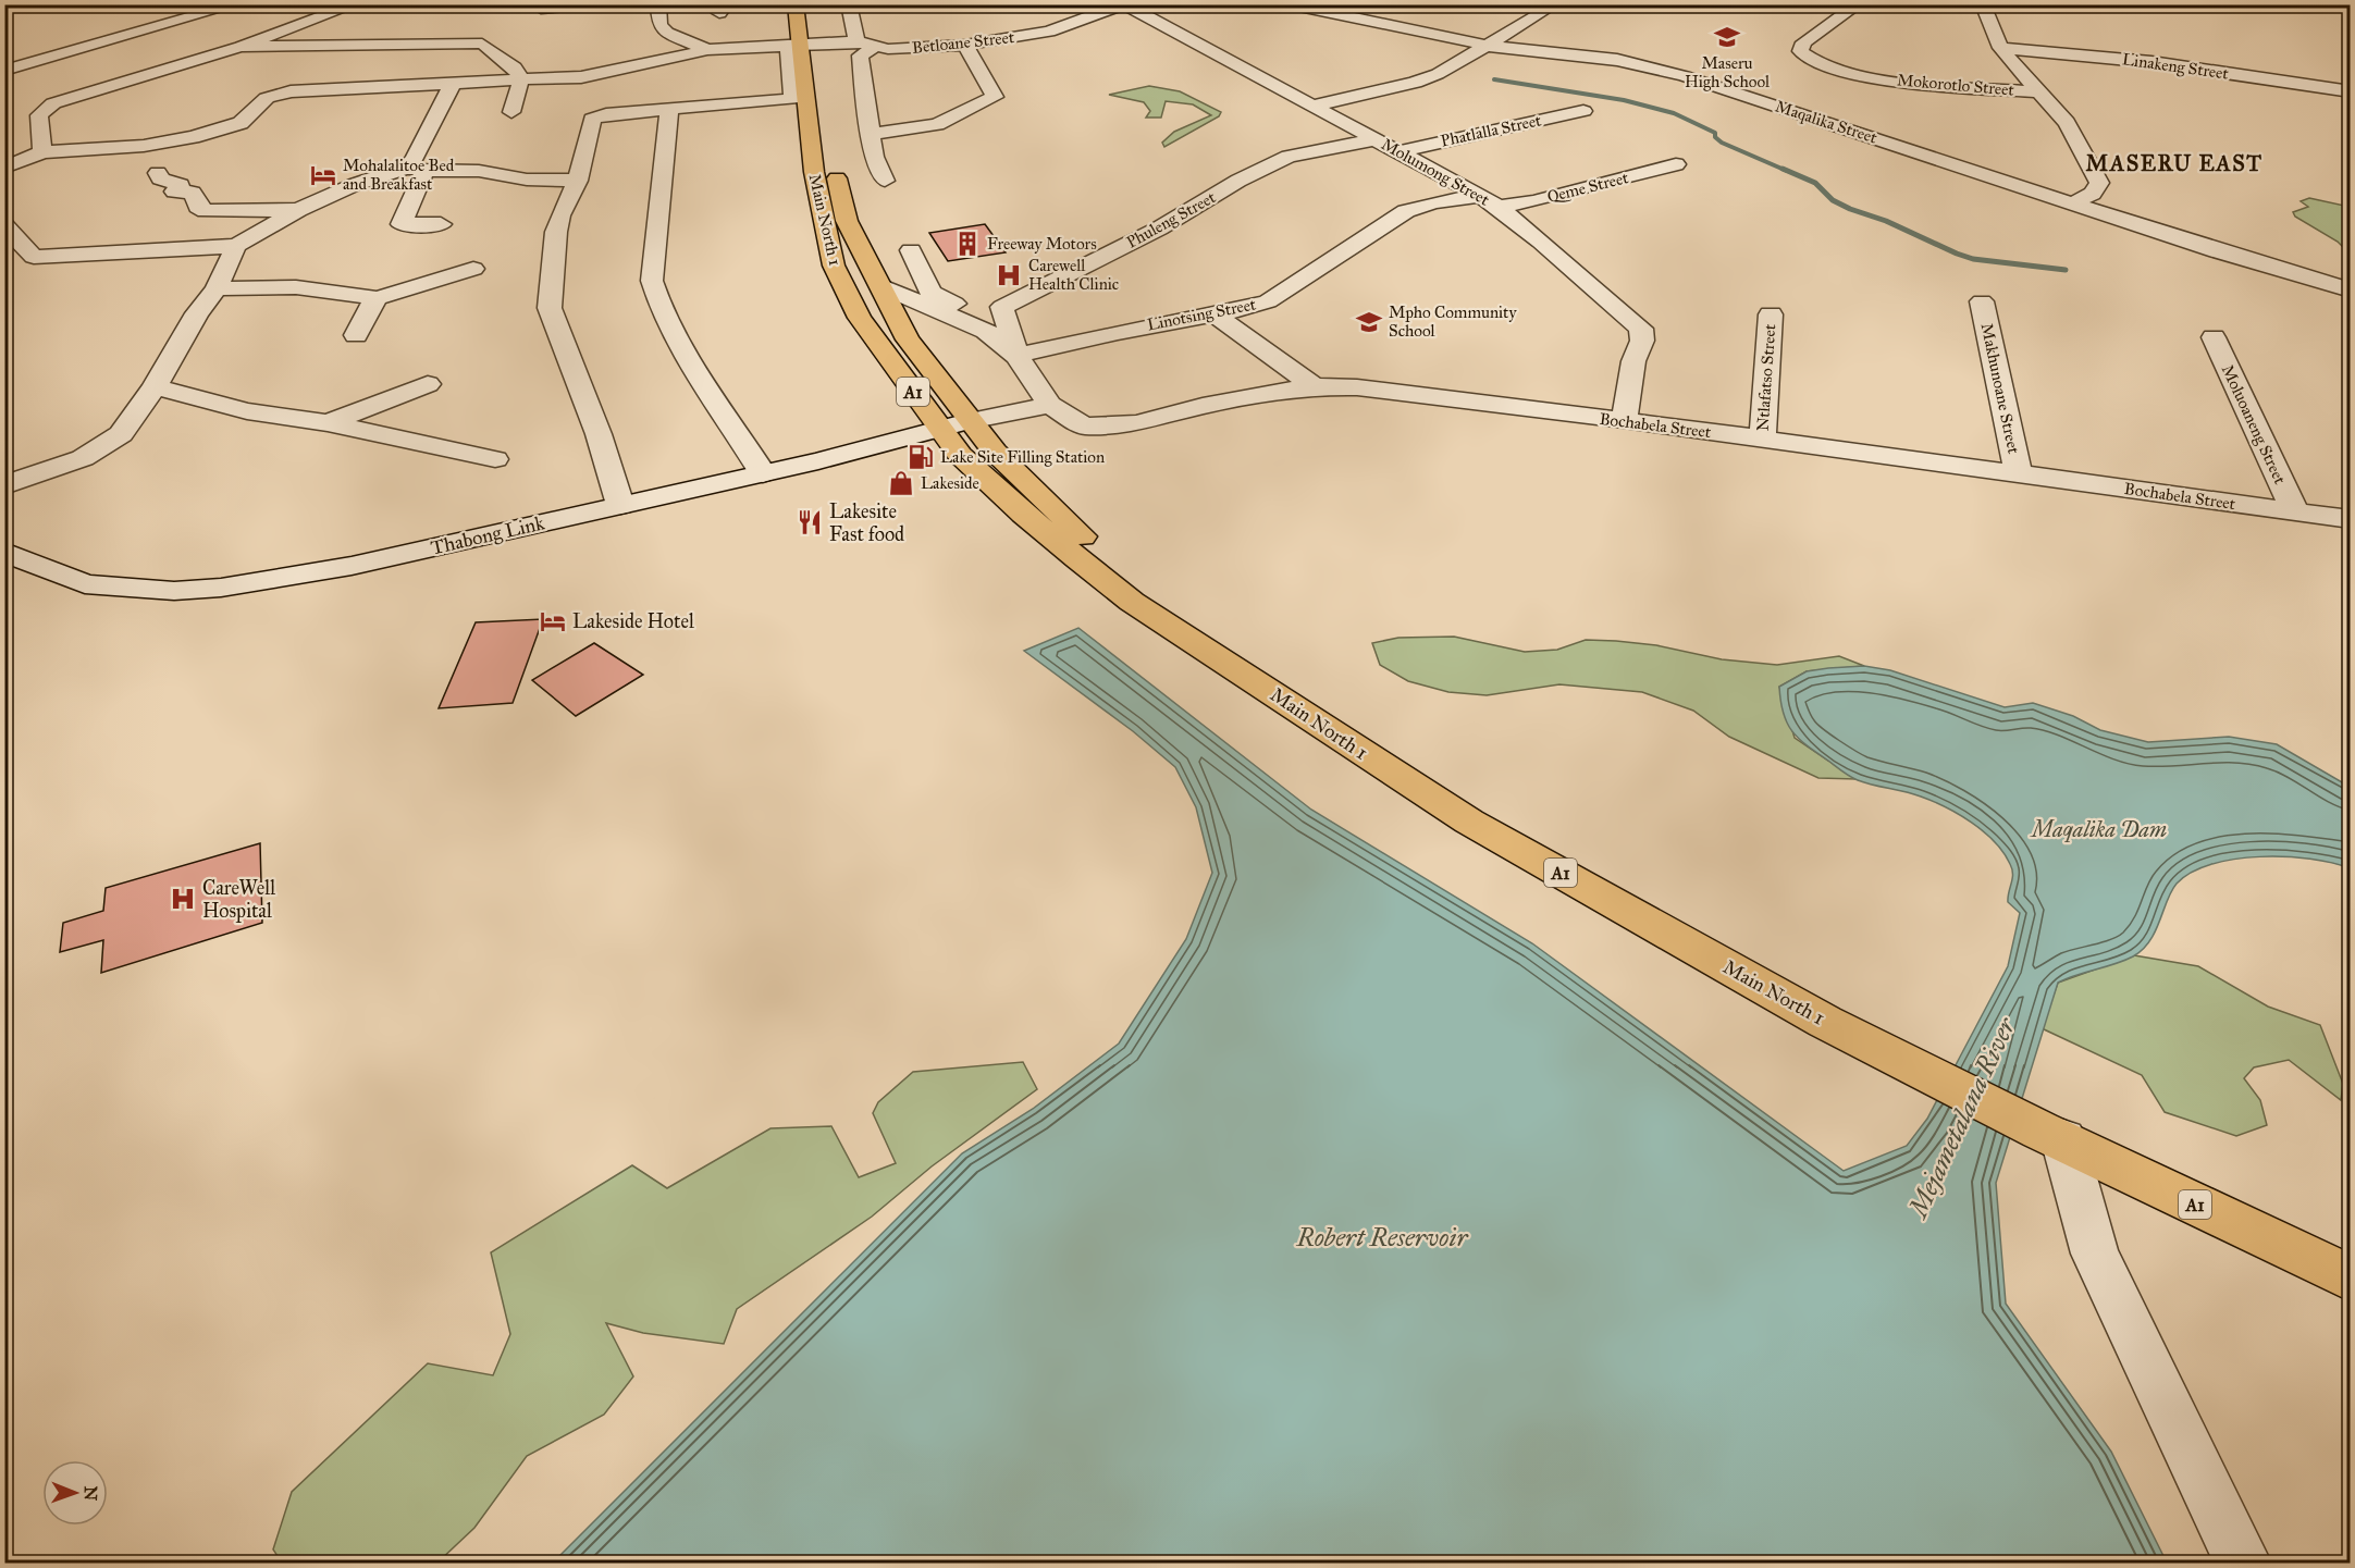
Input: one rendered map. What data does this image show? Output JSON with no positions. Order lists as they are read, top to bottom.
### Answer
{
  "streets": {
    "main road": ["Main North 1", "A1"],
    "street": [
      "Betloane Street",
      "Linakeng Street",
      "Mokorotlo Street",
      "Maqalika Street",
      "Phatlalla Street",
      "Molumong Street",
      "Qeme Street",
      "Phuleng Street",
      "Linotsing Street",
      "Ntlafatso Street",
      "Makhunoane Street",
      "Moluoaneng Street",
      "Bochabela Street",
      "Thabong Link"
    ]
  },
  "crossings": [
    ["Betloane Street", "Molumong Street"],
    ["Betloane Street", "Main North 1"],
    ["Phatlalla Street", "Molumong Street"],
    ["Molumong Street", "Qeme Street"],
    ["Molumong Street", "Phuleng Street"],
    ["Molumong Street", "Linotsing Street"],
    ["Molumong Street", "Bochabela Street"],
    ["Qeme Street", "Linotsing Street"],
    ["Main North 1", "Thabong Link"],
    ["Ntlafatso Street", "Bochabela Street"],
    ["Makhunoane Street", "Bochabela Street"],
    ["Moluoaneng Street", "Bochabela Street"]
  ],
  "districts": ["MASERU EAST"],
  "water": ["Maqalika Dam", "Mejametalana River", "Robert Reservoir"],
  "places": {
    "school or university": ["Maseru High School", "Mpho Community School"],
    "hotel": ["Mohalalitoe Bed and Breakfast", "Lakeside Hotel"],
    "building": ["Freeway Motors"],
    "hospital": ["Carewell Health Clinic", "CareWell Hospital"],
    "fuel station": ["Lake Site Filling Station"],
    "shop": ["Lakeside"],
    "restaurant": ["Lakesite Fast food"]
  },
  "north": "right"
}
